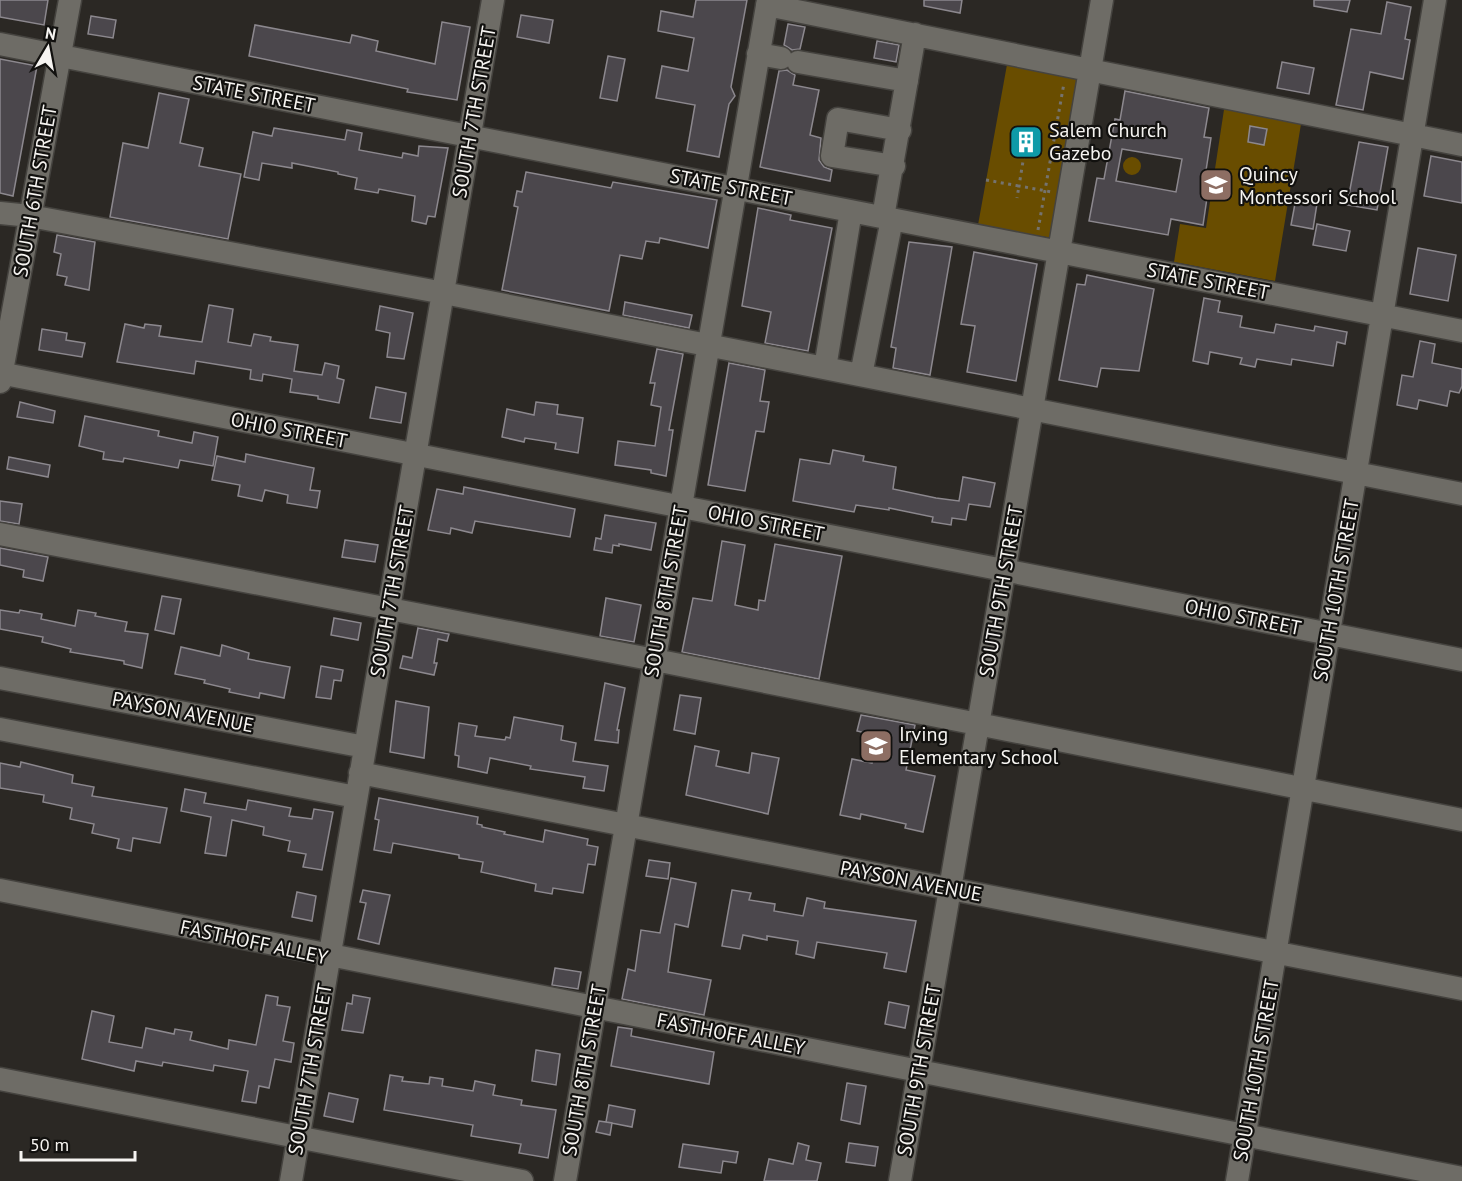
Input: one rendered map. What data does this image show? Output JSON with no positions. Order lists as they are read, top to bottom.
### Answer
{
  "streets": {
    "street": [
      "STATE STREET",
      "SOUTH 7TH STREET",
      "SOUTH 6TH STREET",
      "OHIO STREET",
      "SOUTH 10TH STREET",
      "SOUTH 8TH STREET",
      "SOUTH 9TH STREET",
      "PAYSON AVENUE",
      "FASTHOFF ALLEY"
    ]
  },
  "crossings": [
    ["STATE STREET", "SOUTH 7TH STREET"],
    ["STATE STREET", "SOUTH 6TH STREET"],
    ["STATE STREET", "SOUTH 10TH STREET"],
    ["STATE STREET", "SOUTH 8TH STREET"],
    ["STATE STREET", "SOUTH 9TH STREET"],
    ["SOUTH 7TH STREET", "OHIO STREET"],
    ["SOUTH 7TH STREET", "PAYSON AVENUE"],
    ["SOUTH 7TH STREET", "FASTHOFF ALLEY"],
    ["SOUTH 6TH STREET", "OHIO STREET"],
    ["OHIO STREET", "SOUTH 10TH STREET"],
    ["OHIO STREET", "SOUTH 8TH STREET"],
    ["OHIO STREET", "SOUTH 9TH STREET"],
    ["SOUTH 10TH STREET", "PAYSON AVENUE"],
    ["SOUTH 10TH STREET", "FASTHOFF ALLEY"],
    ["SOUTH 8TH STREET", "PAYSON AVENUE"],
    ["SOUTH 8TH STREET", "FASTHOFF ALLEY"],
    ["SOUTH 9TH STREET", "PAYSON AVENUE"],
    ["SOUTH 9TH STREET", "FASTHOFF ALLEY"]
  ],
  "places": {
    "building": ["Salem Church Gazebo"],
    "school or university": ["Quincy Montessori School", "Irving Elementary School"]
  },
  "scale_bar": "50 m",
  "north": "top"
}
